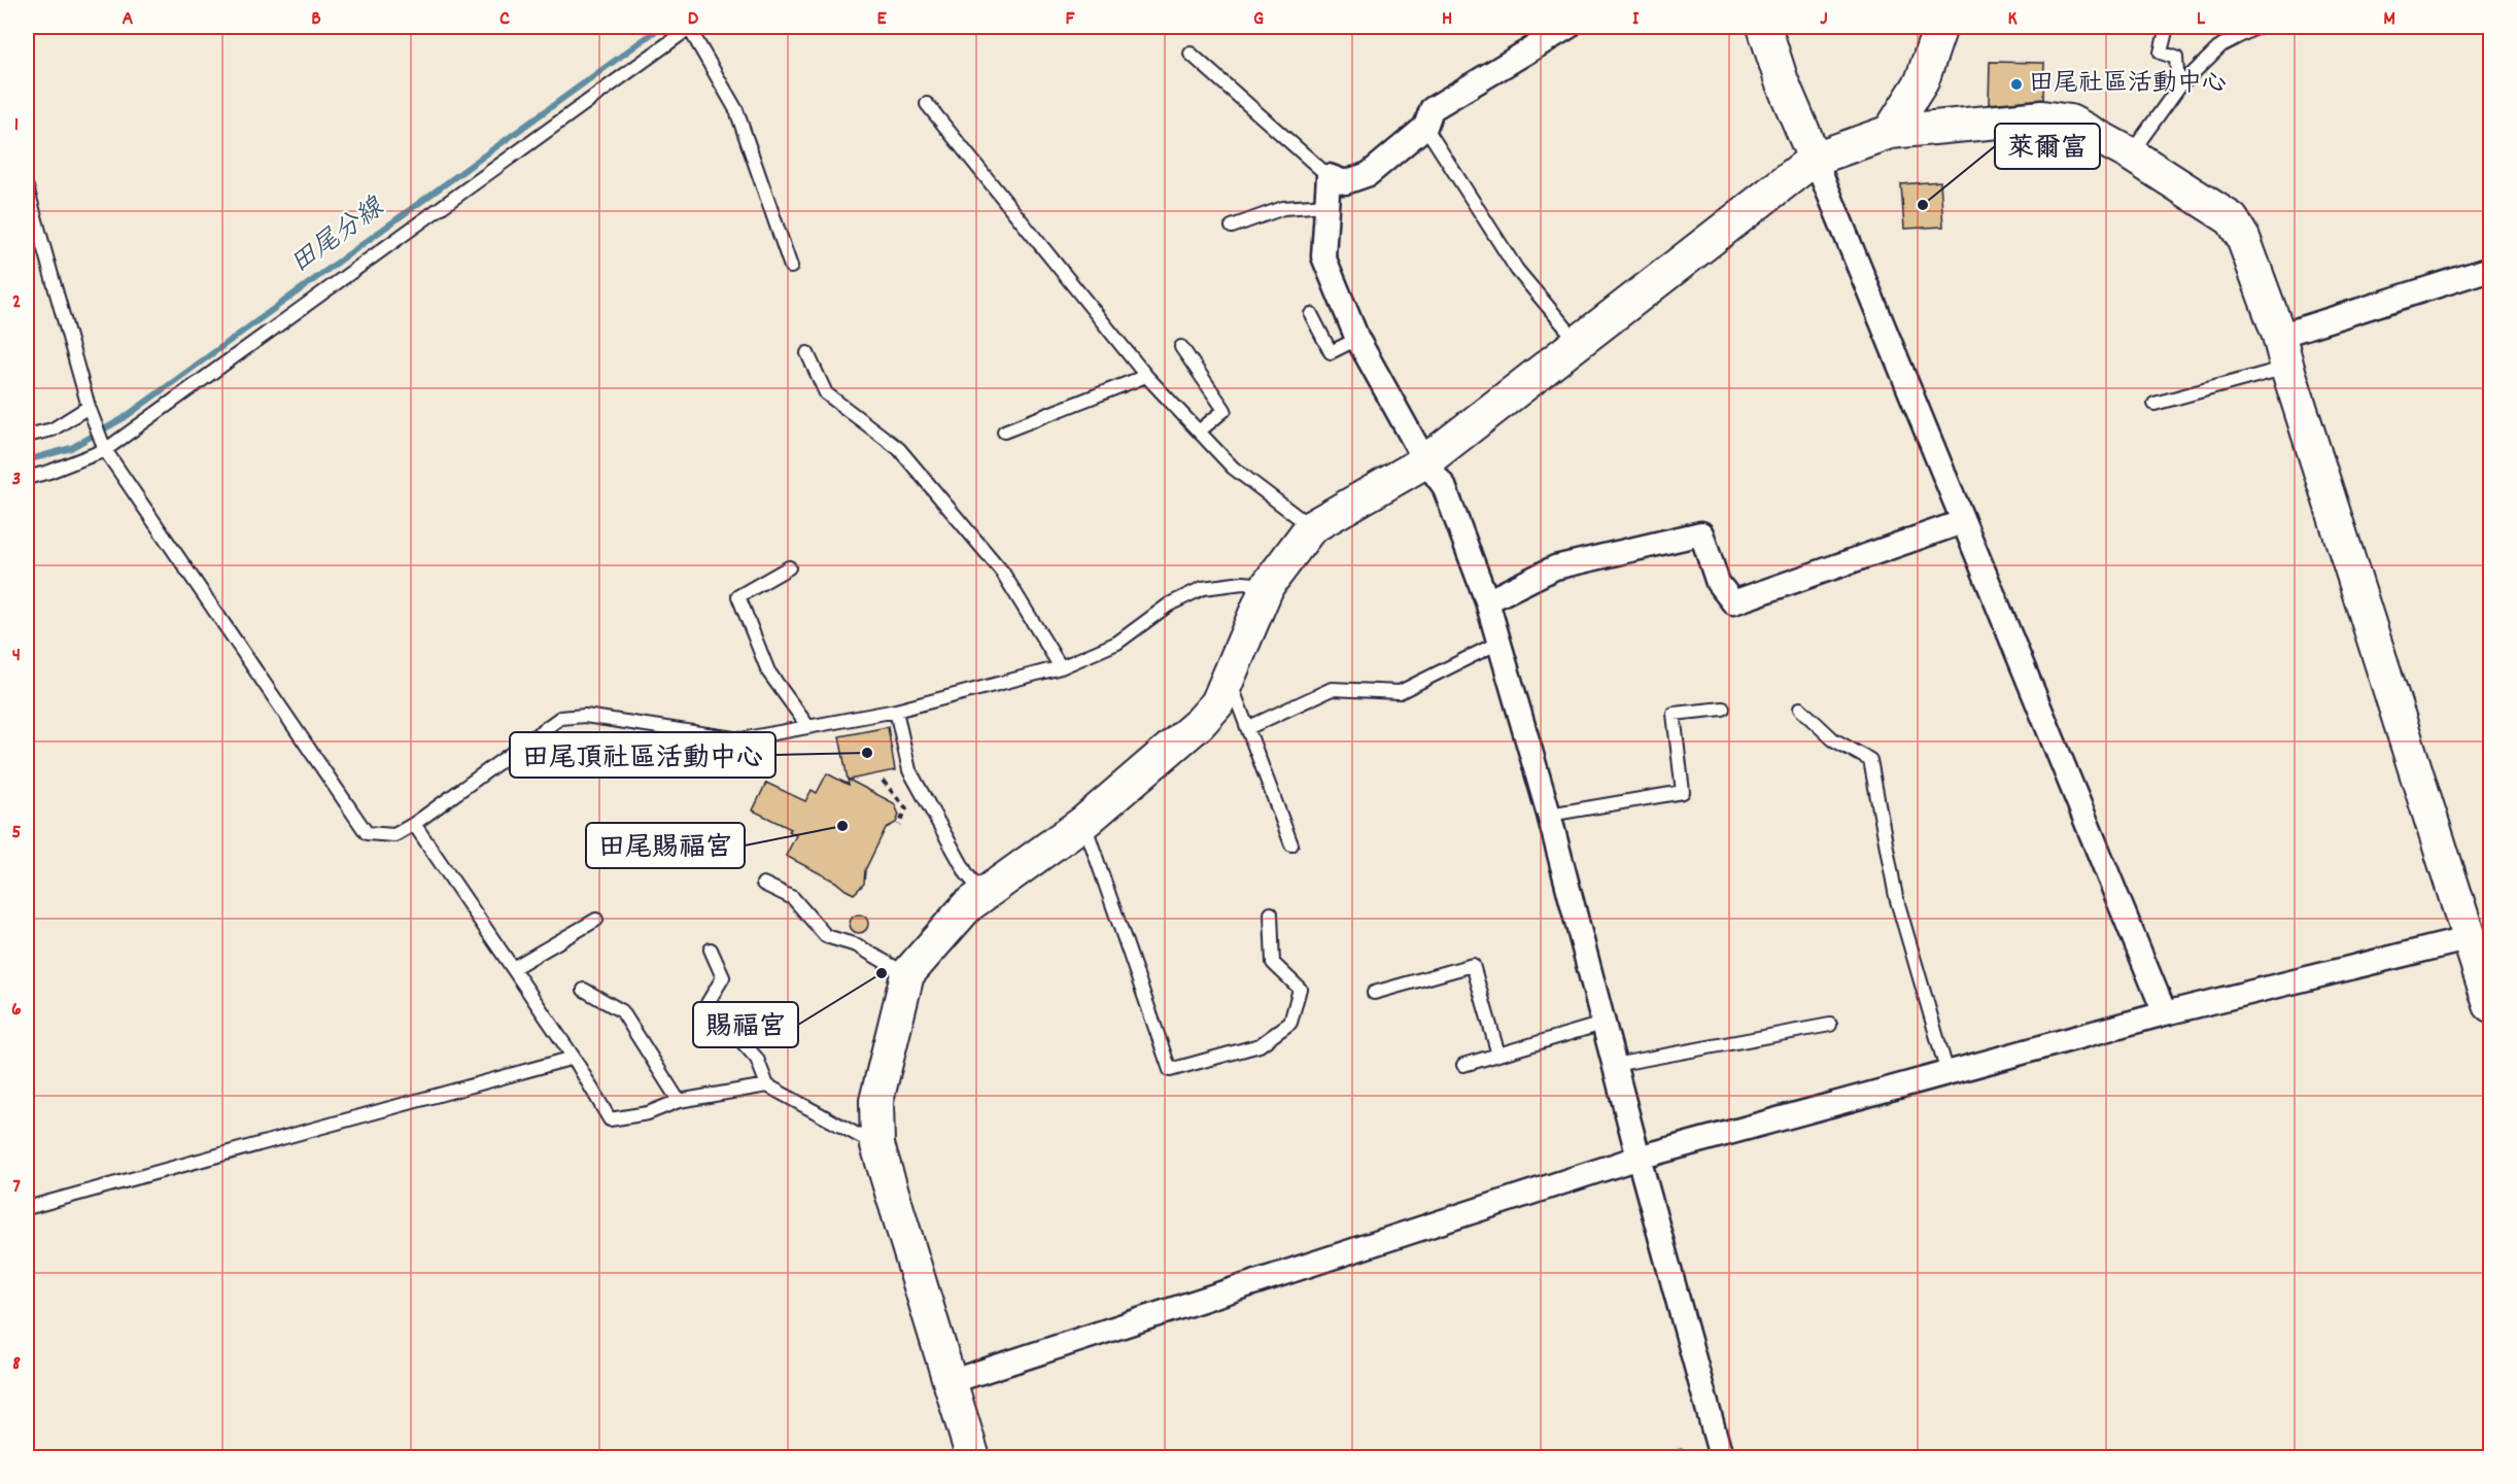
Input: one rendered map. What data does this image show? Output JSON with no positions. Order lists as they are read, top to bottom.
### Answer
{
  "water": ["田尾分線"],
  "places": [
    "田尾社區活動中心",
    "萊爾富",
    "田尾頂社區活動中心",
    "田尾賜福宮",
    "賜福宮"
  ],
  "grid": {
    "columns": [
      "A",
      "B",
      "C",
      "D",
      "E",
      "F",
      "G",
      "H",
      "I",
      "J",
      "K",
      "L",
      "M"
    ],
    "rows": [
      "1",
      "2",
      "3",
      "4",
      "5",
      "6",
      "7",
      "8"
    ]
  }
}
